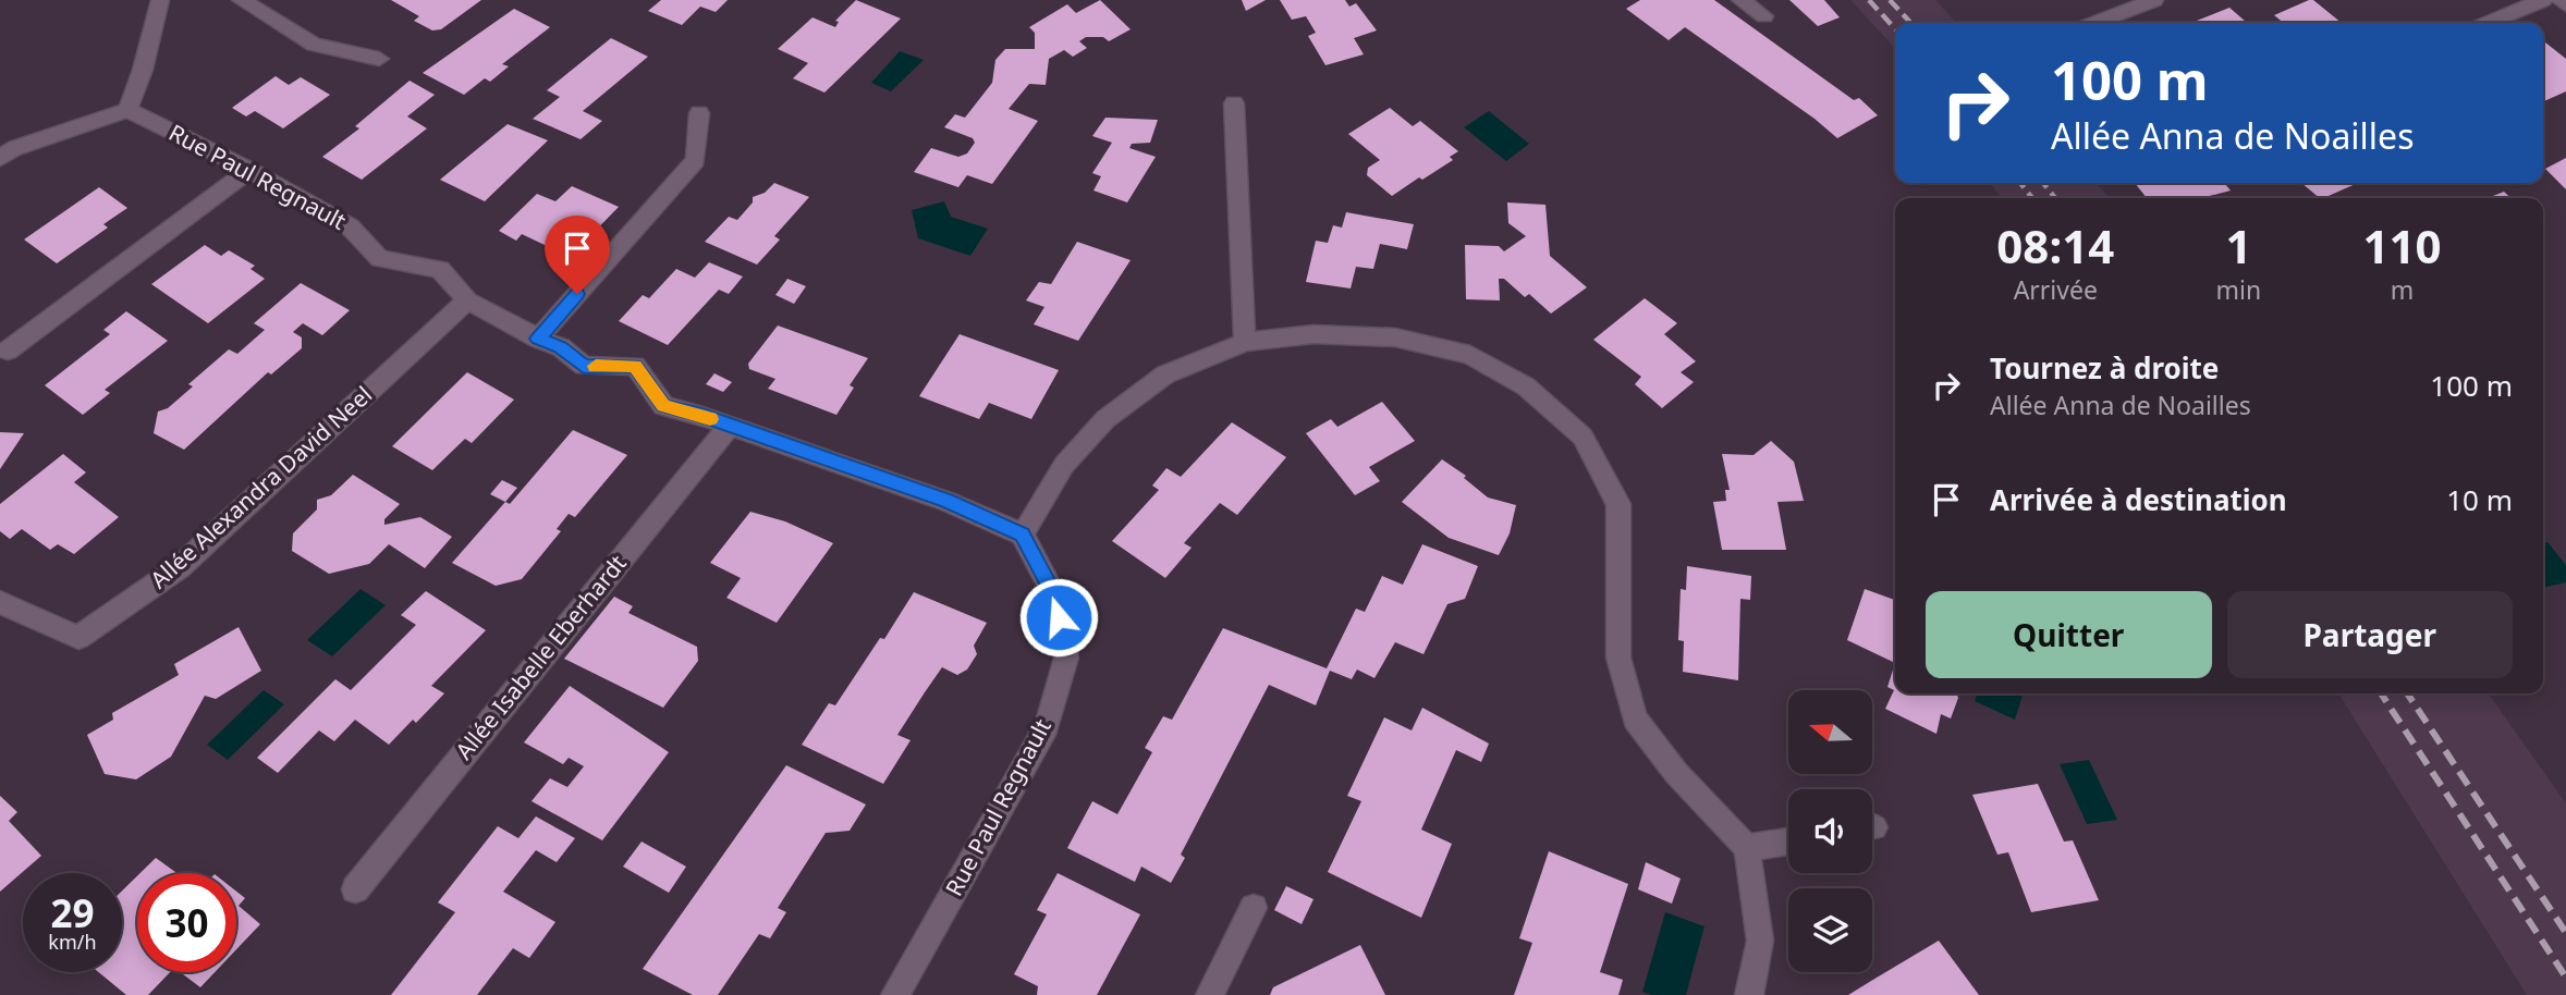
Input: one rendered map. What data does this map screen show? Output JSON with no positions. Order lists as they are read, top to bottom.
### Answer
{
  "streets": {
    "street": ["Rue Paul Regnault", "Allée Alexandra David Neel", "Allée Isabelle Eberhardt"]
  },
  "crossings": [
    ["Rue Paul Regnault", "Allée Alexandra David Neel"],
    ["Rue Paul Regnault", "Allée Isabelle Eberhardt"]
  ],
  "north": "left",
  "page": {
    "turn": ["100 m", "Allée Anna de Noailles"],
    "eta": [
      "08:14",
      "Arrivée",
      "1",
      "min",
      "110",
      "m"
    ],
    "list": [
      {
        "name": "Tournez à droite",
        "note": "Allée Anna de Noailles",
        "value": "100 m"
      },
      {
        "name": "Arrivée à destination",
        "value": "10 m"
      }
    ],
    "buttons": ["Quitter", "Partager"],
    "speed": "29 km/h",
    "limit": "30"
  }
}
